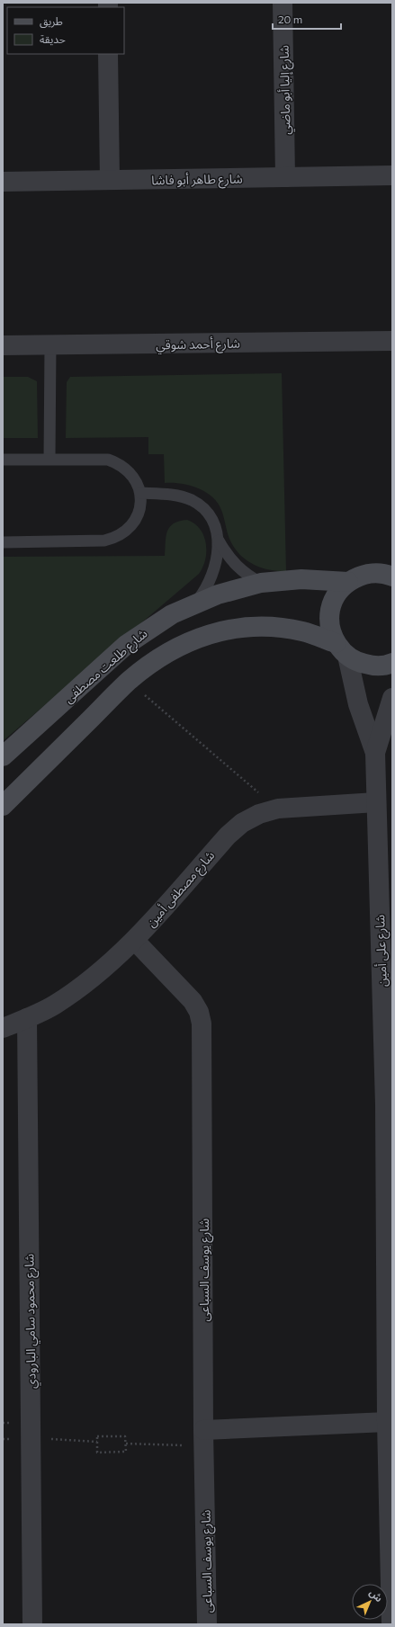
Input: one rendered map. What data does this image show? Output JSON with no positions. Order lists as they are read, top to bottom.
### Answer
{
  "streets": {
    "street": [
      "شارع إليا أبو ماضي",
      "شارع طاهر أبو فاشا",
      "شارع أحمد شوقي",
      "شارع طلعت مصطفى",
      "شارع مصطفى أمين",
      "شارع على أمين",
      "شارع يوسف السباعى",
      "شارع محمود سامي البارودي"
    ]
  },
  "crossings": [
    ["شارع إليا أبو ماضي", "شارع طاهر أبو فاشا"],
    ["شارع مصطفى أمين", "شارع على أمين"],
    ["شارع مصطفى أمين", "شارع يوسف السباعى"],
    ["شارع مصطفى أمين", "شارع محمود سامي البارودي"]
  ],
  "legend": ["طريق", "حديقة"],
  "scale_bar": "20 m",
  "north": "top right"
}
